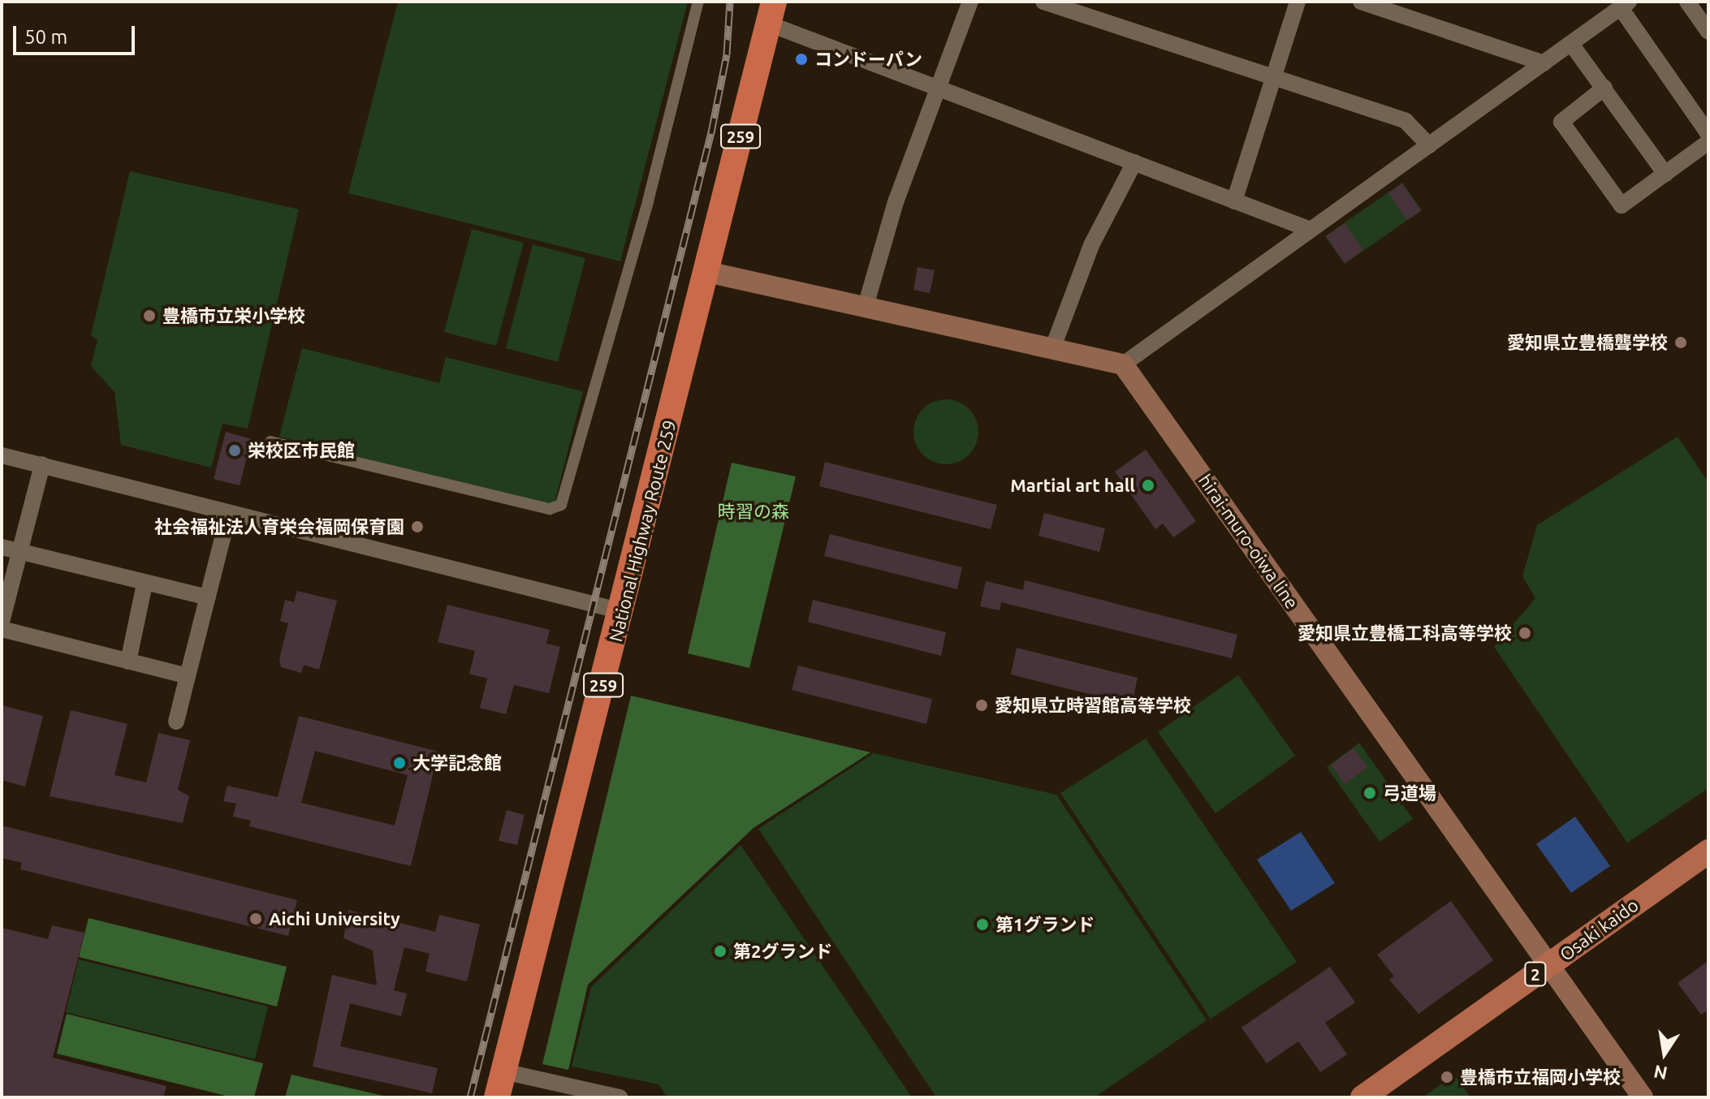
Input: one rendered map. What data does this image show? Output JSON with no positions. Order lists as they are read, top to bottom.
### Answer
{
  "streets": {
    "highway": ["259", "National Highway Route 259"],
    "main road": ["hirai-muro-oiwa line", "Osaki kaido", "2"]
  },
  "crossings": [
    ["hirai-muro-oiwa line", "Osaki kaido"]
  ],
  "parks": ["時習の森"],
  "places": [
    "コンドーパン",
    "豊橋市立栄小学校",
    "愛知県立豊橋聾学校",
    "栄校区市民館",
    "Martial art hall",
    "社会福祉法人育栄会福岡保育園",
    "愛知県立豊橋工科高等学校",
    "愛知県立時習館高等学校",
    "大学記念館",
    "弓道場",
    "Aichi University",
    "第1グランド",
    "第2グランド",
    "豊橋市立福岡小学校"
  ],
  "scale_bar": "50 m",
  "north": "bottom"
}
